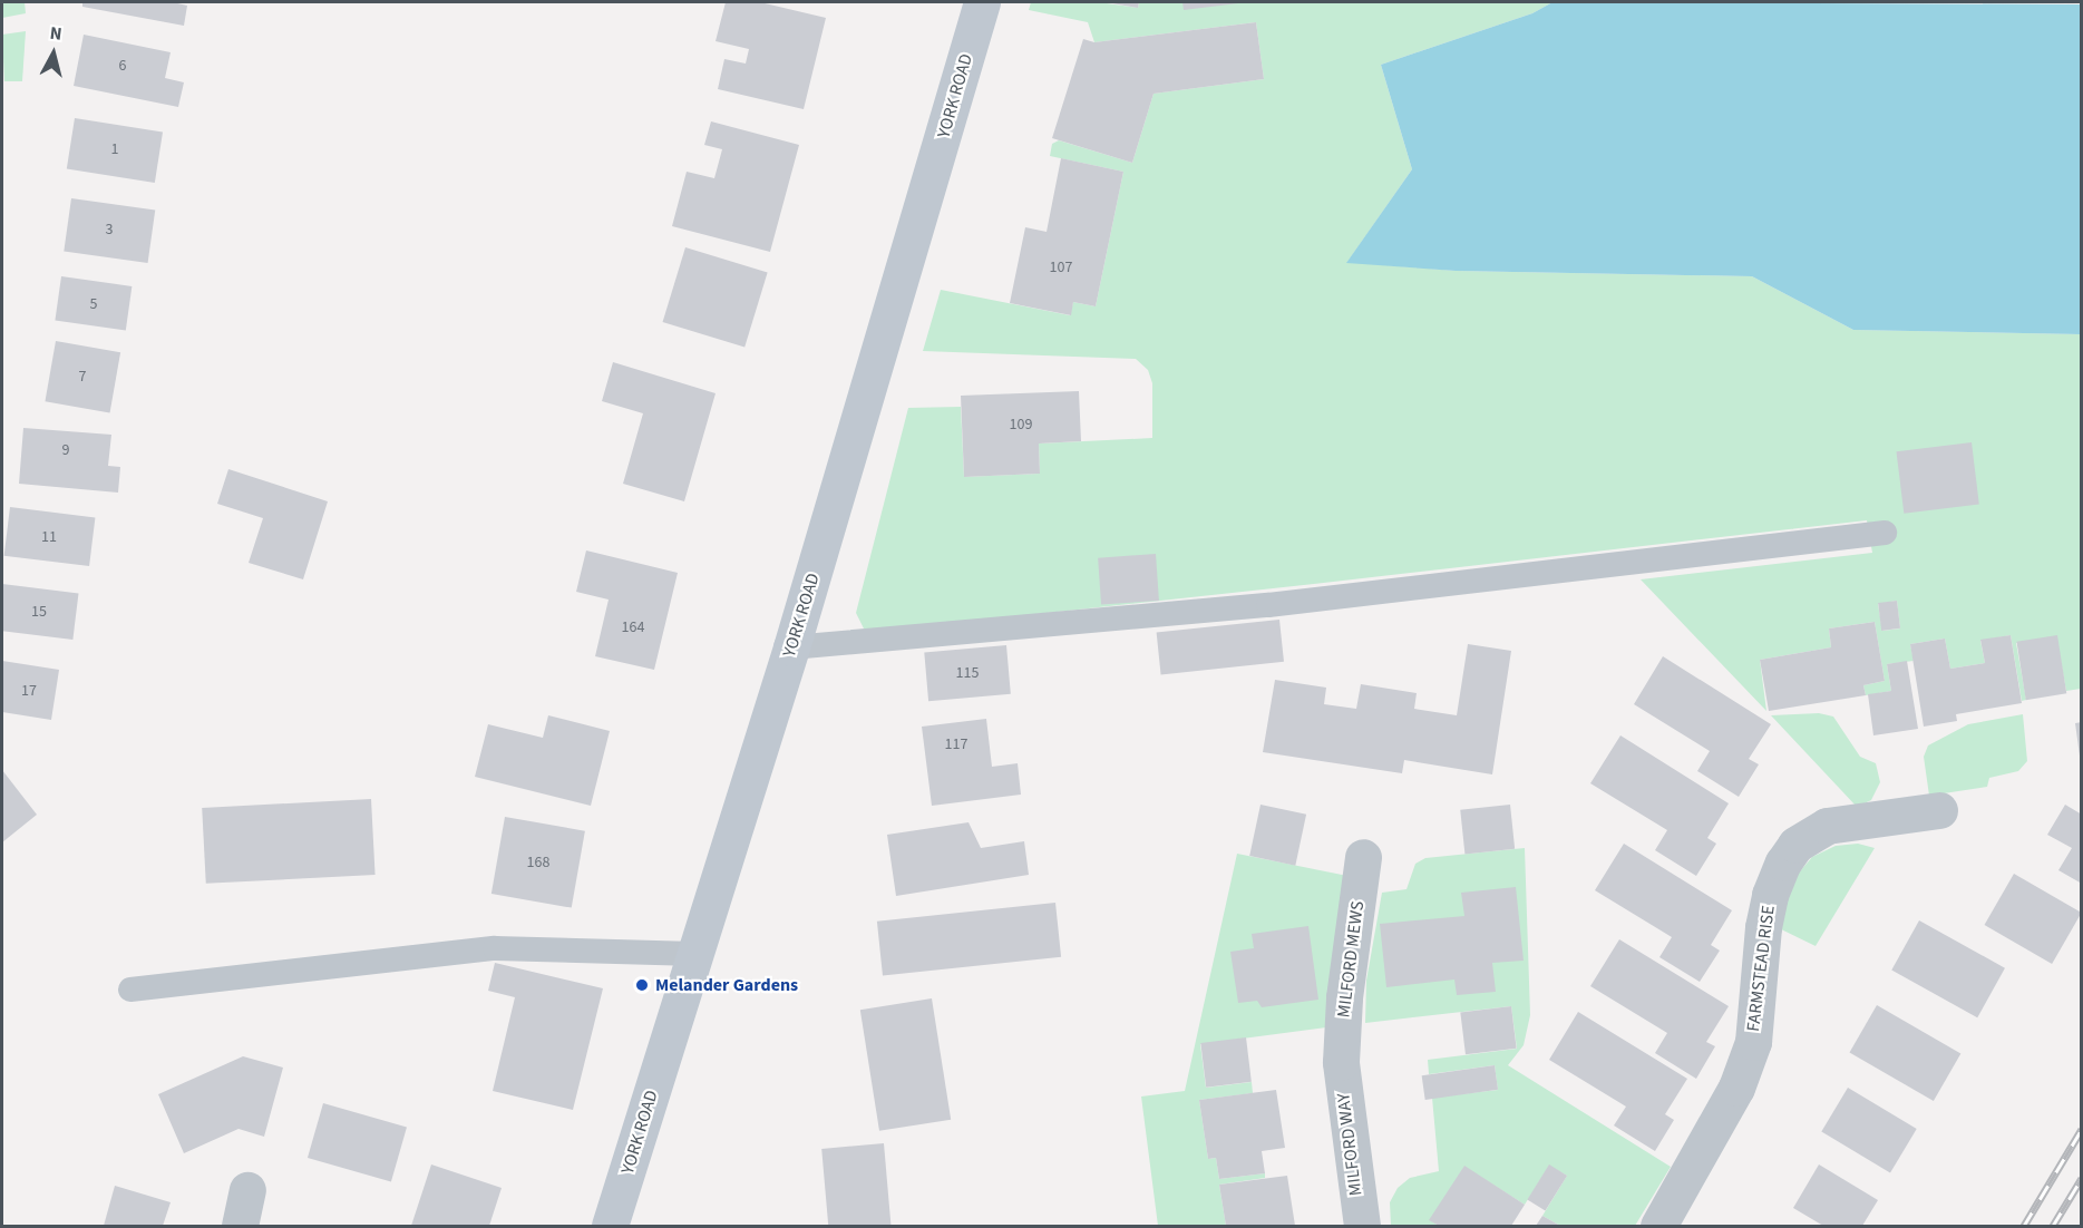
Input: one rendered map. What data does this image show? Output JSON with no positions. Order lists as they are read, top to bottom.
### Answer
{
  "streets": {
    "street": [
      "YORK ROAD",
      "MILFORD MEWS",
      "FARMSTEAD RISE",
      "MILFORD WAY"
    ]
  },
  "crossings": [
    ["MILFORD MEWS", "MILFORD WAY"]
  ],
  "places": ["Melander Gardens"],
  "house_numbers": [
    "6",
    "1",
    "3",
    "107",
    "5",
    "7",
    "109",
    "9",
    "11",
    "15",
    "164",
    "115",
    "17",
    "117",
    "168"
  ],
  "north": "top"
}
